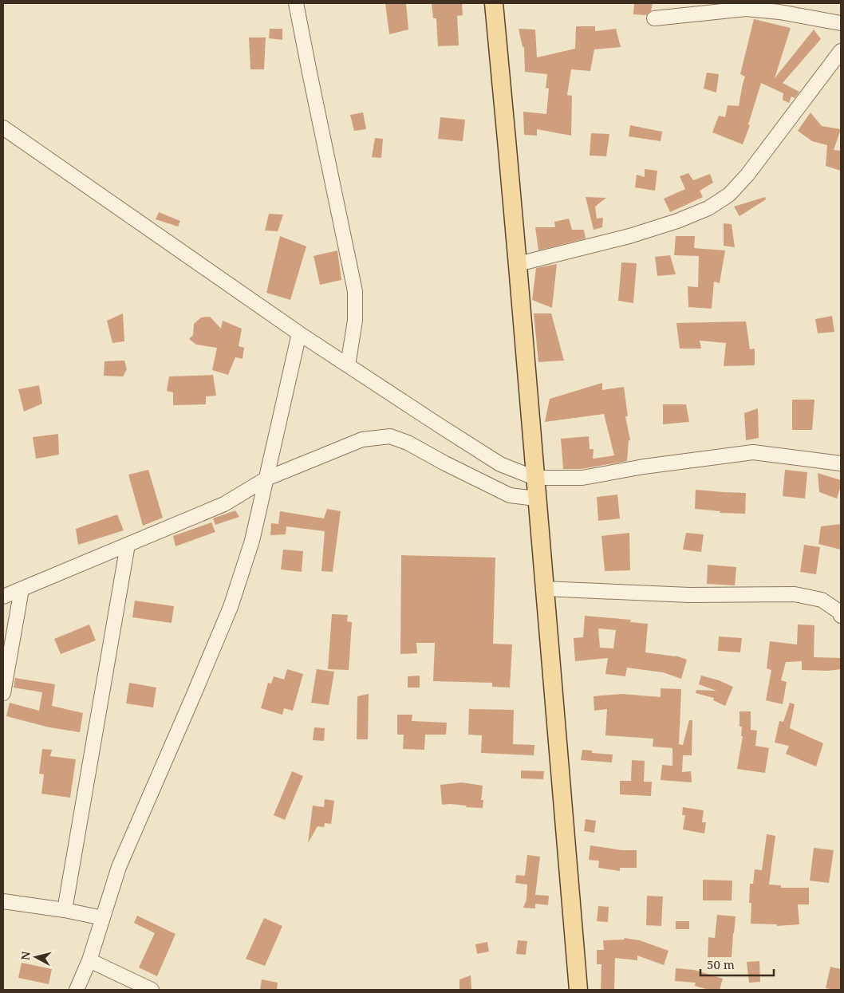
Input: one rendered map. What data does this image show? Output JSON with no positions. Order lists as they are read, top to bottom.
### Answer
{
  "scale_bar": "50 m",
  "north": "left"
}
